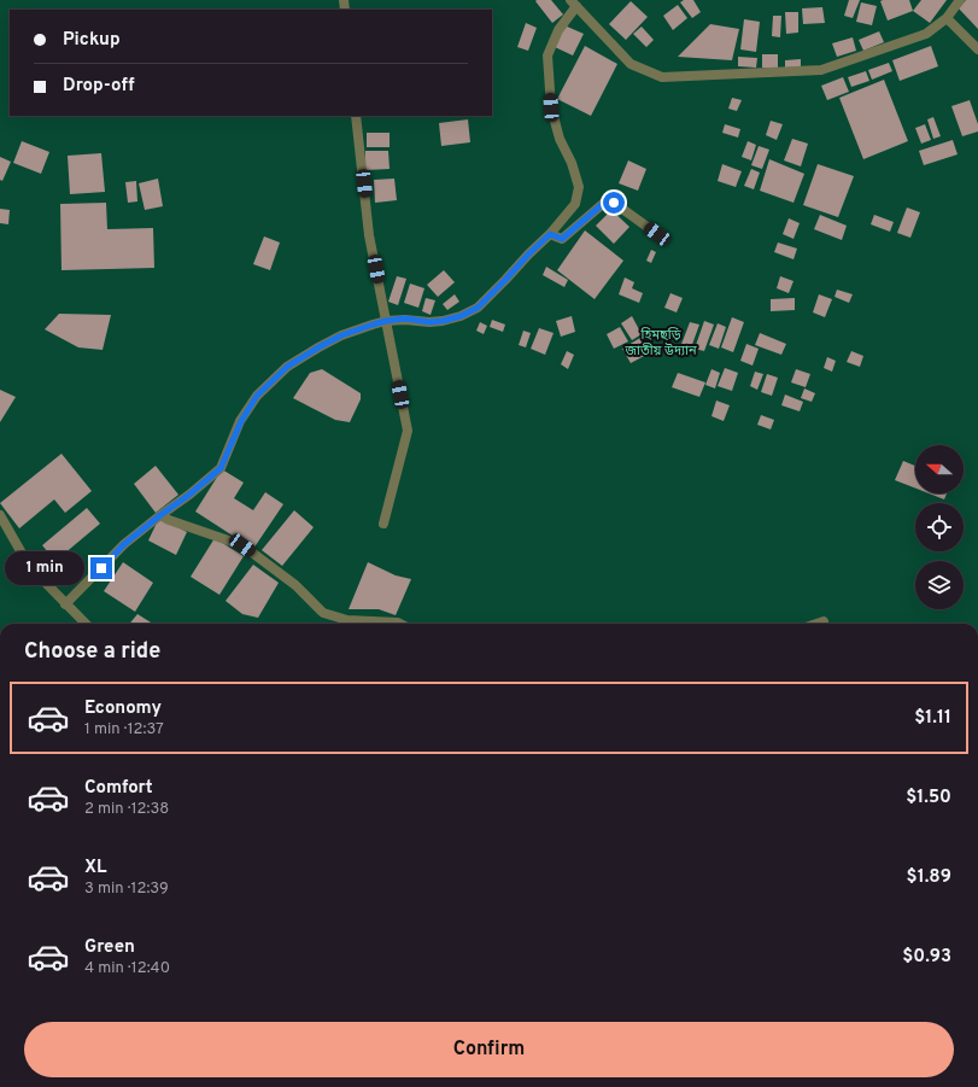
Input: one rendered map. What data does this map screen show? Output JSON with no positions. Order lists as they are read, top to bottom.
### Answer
{
  "parks": ["হিমছড়ি জাতীয় উদ্যান"],
  "north": "left",
  "page": {
    "banner": ["Pickup", "Drop-off"],
    "bubble": "1 min",
    "heading": "Choose a ride",
    "list": [
      {
        "name": "Economy",
        "note": "1 min · 12:37",
        "value": "$1.11"
      },
      {
        "name": "Comfort",
        "note": "2 min · 12:38",
        "value": "$1.50"
      },
      {
        "name": "XL",
        "note": "3 min · 12:39",
        "value": "$1.89"
      },
      {
        "name": "Green",
        "note": "4 min · 12:40",
        "value": "$0.93"
      }
    ],
    "buttons": "Confirm"
  }
}
